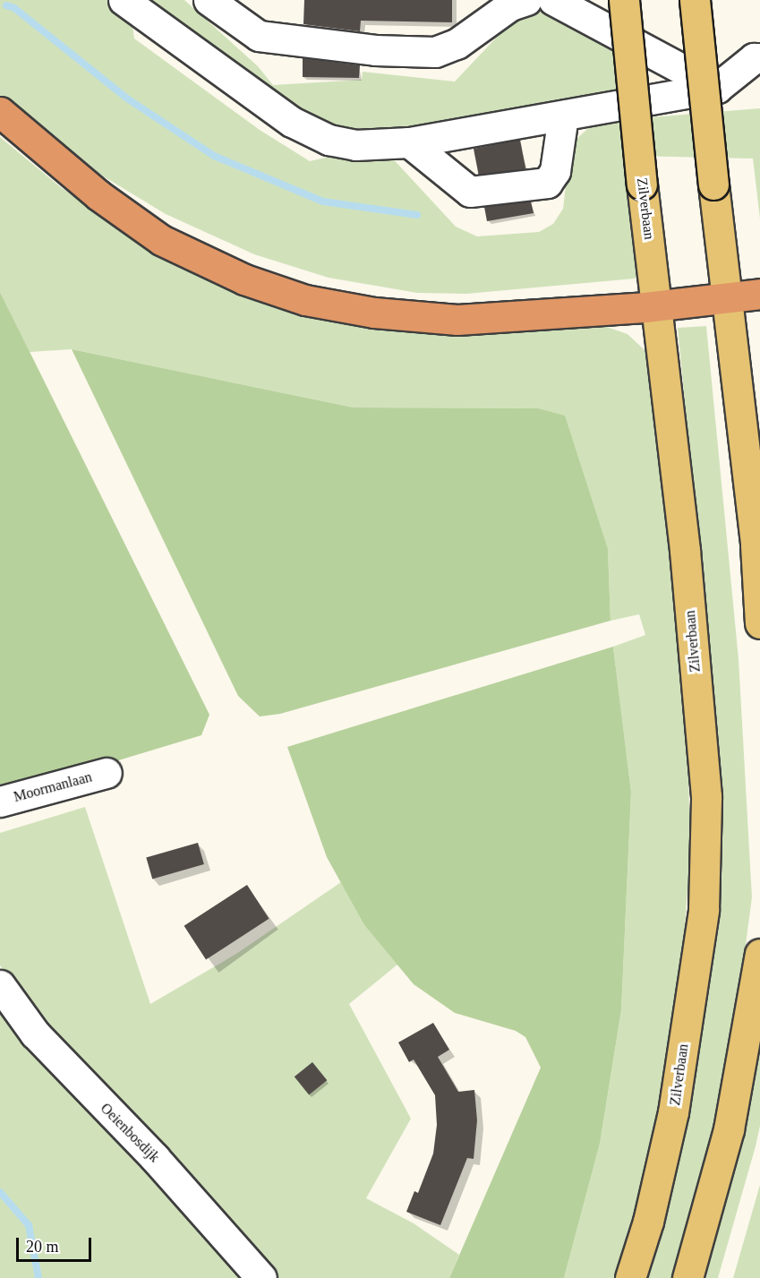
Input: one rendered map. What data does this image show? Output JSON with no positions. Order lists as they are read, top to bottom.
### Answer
{
  "streets": {
    "main road": ["Zilverbaan"],
    "street": ["Moormanlaan", "Oeienbosdijk"]
  },
  "scale_bar": "20 m"
}
